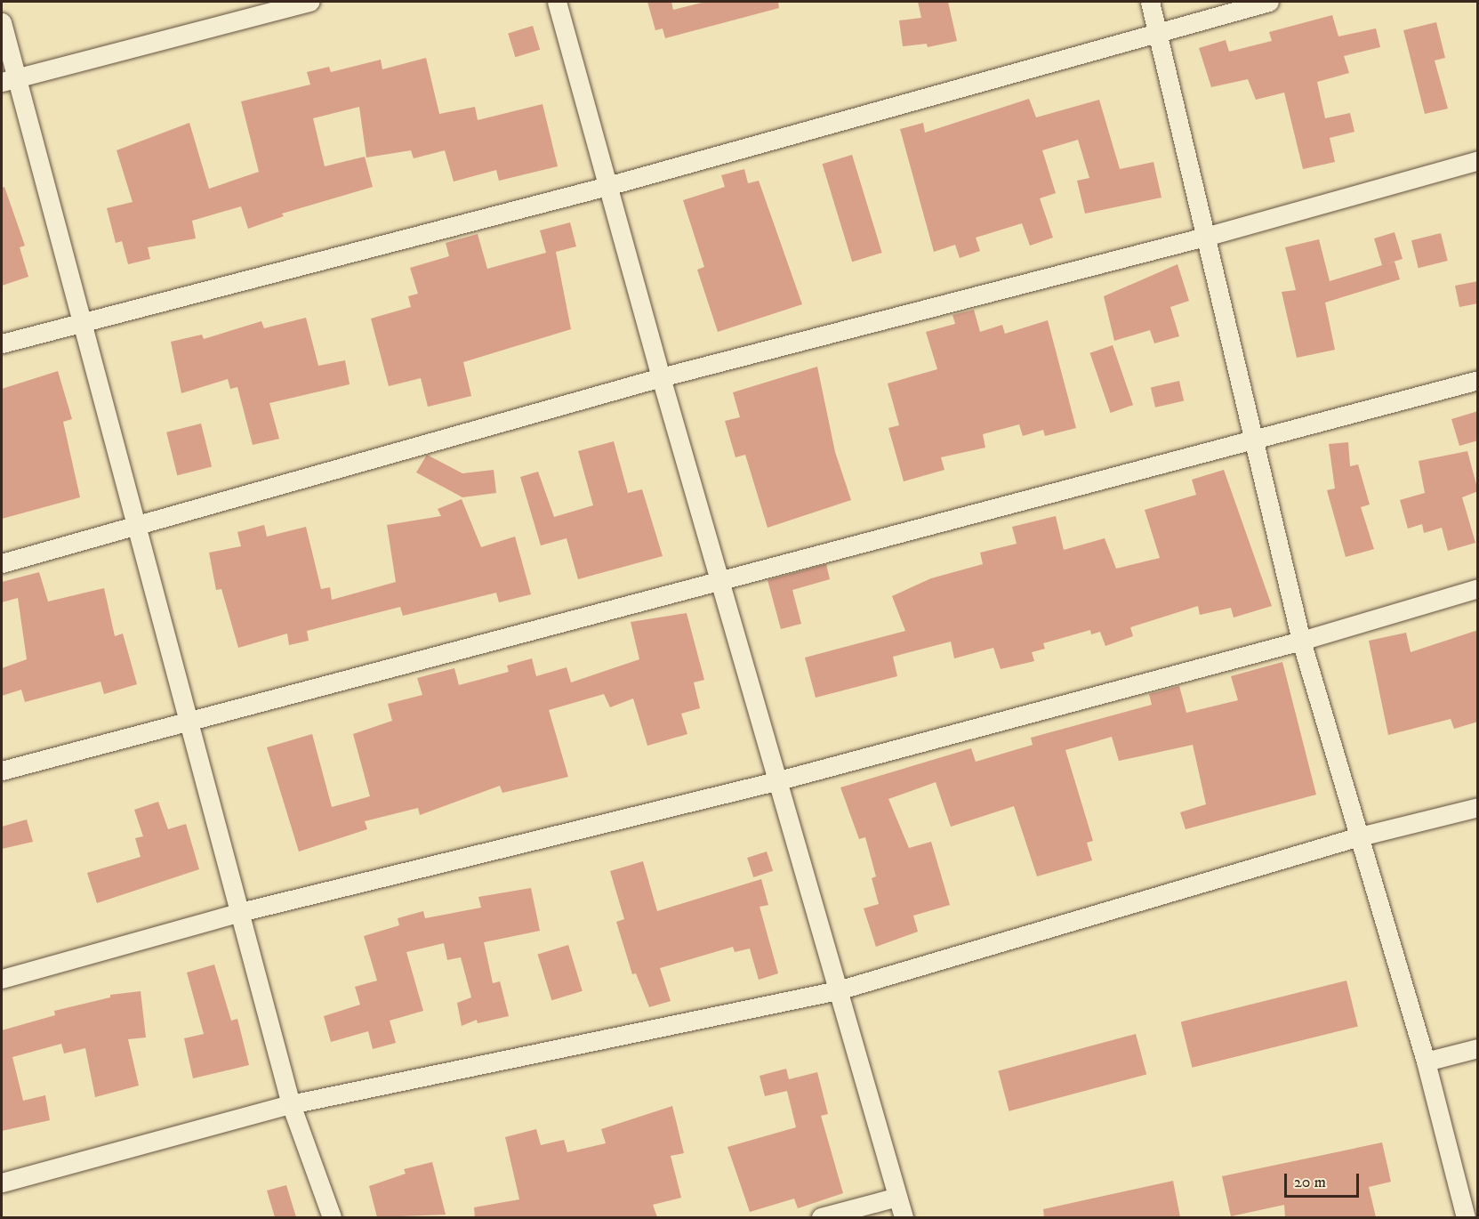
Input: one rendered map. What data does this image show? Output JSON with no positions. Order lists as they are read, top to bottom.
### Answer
{
  "scale_bar": "20 m"
}
